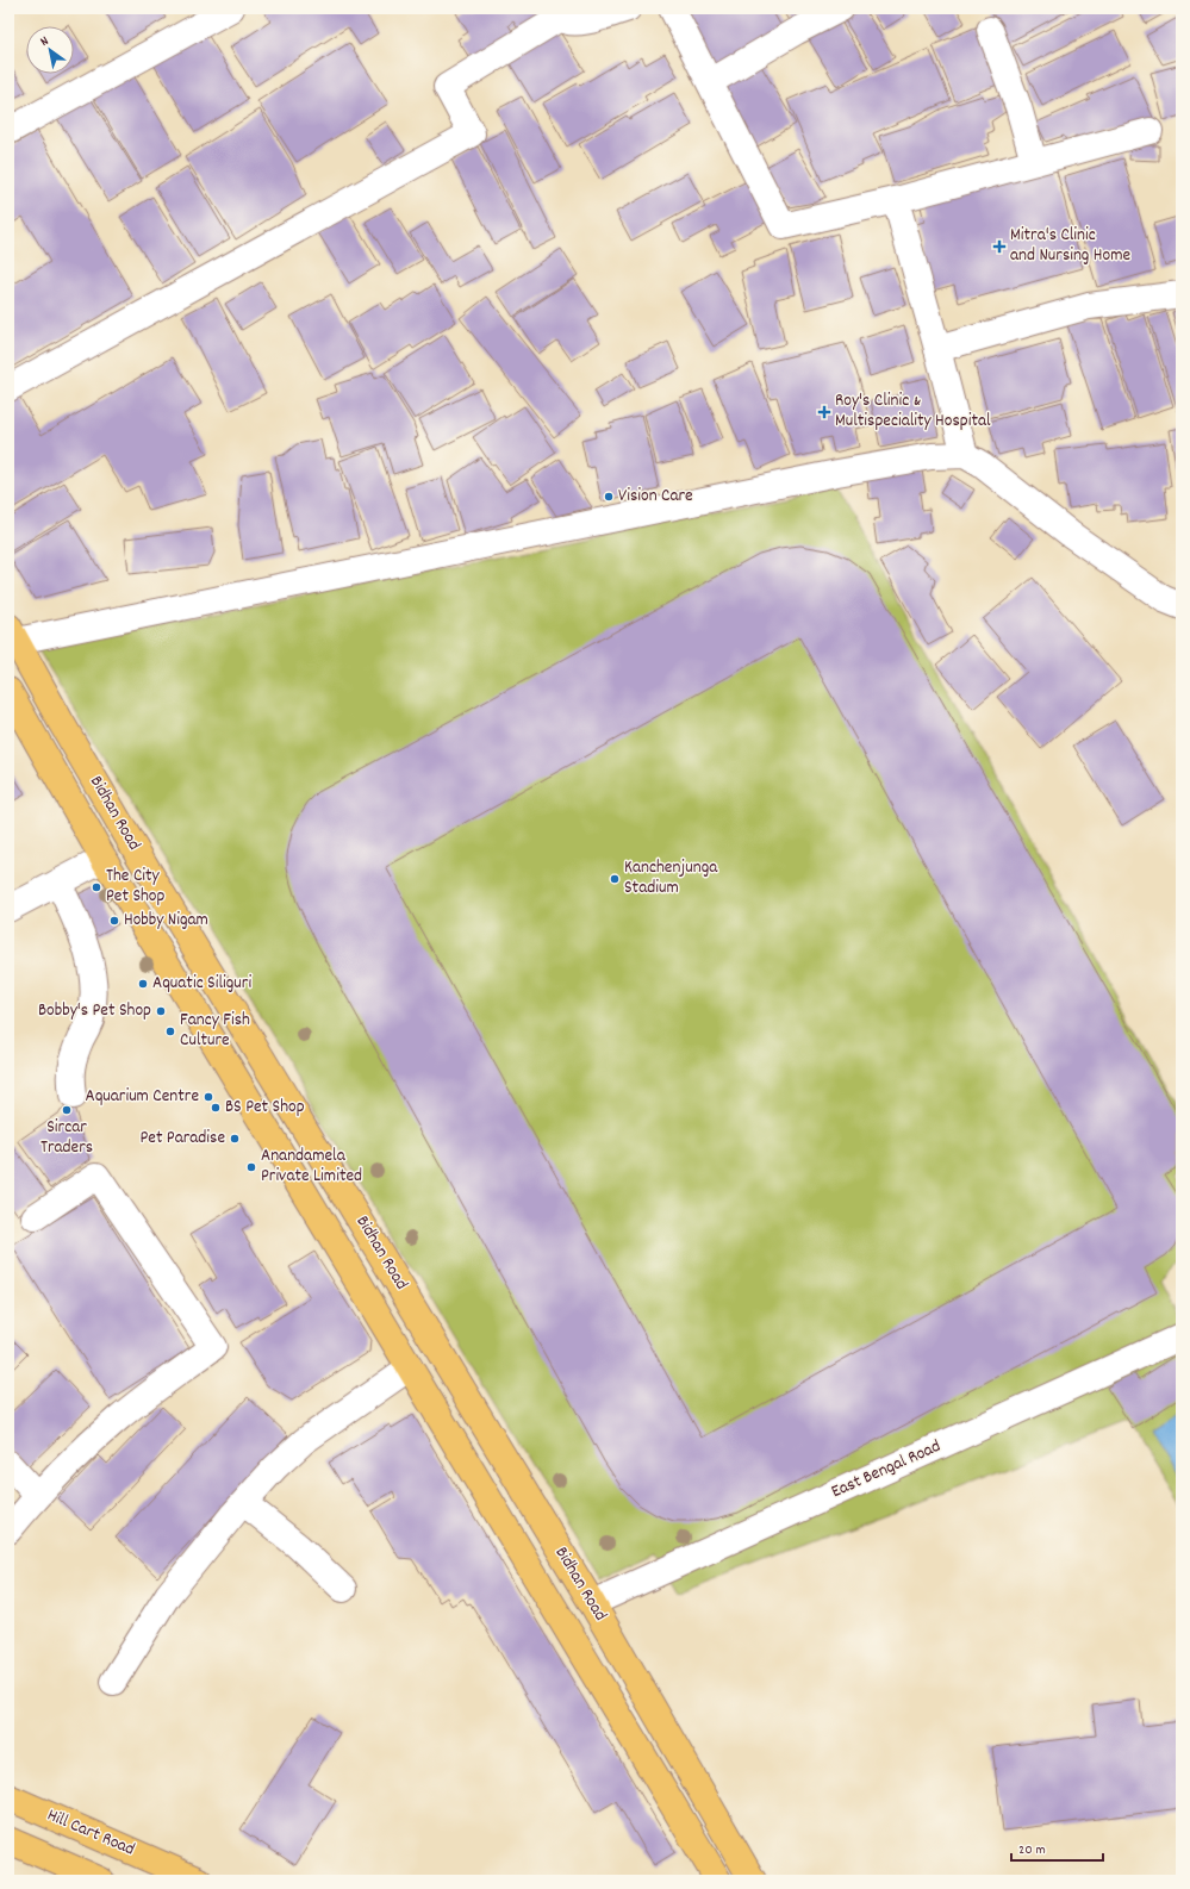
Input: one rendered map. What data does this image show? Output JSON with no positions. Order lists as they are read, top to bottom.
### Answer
{
  "streets": {
    "main road": ["Bidhan Road", "Hill Cart Road"],
    "street": ["East Bengal Road"]
  },
  "crossings": [
    ["Bidhan Road", "East Bengal Road"]
  ],
  "places": {
    "health": ["Mitra's Clinic and Nursing Home", "Roy's Clinic & Multispeciality Hospital"],
    "other": [
      "Vision Care",
      "Kanchenjunga Stadium",
      "The City Pet Shop",
      "Hobby Nigam",
      "Aquatic Siliguri",
      "Bobby's Pet Shop",
      "Fancy Fish Culture",
      "Aquarium Centre",
      "BS Pet Shop",
      "Sircar Traders",
      "Pet Paradise",
      "Anandamela Private Limited"
    ]
  },
  "scale_bar": "20 m",
  "north": "top left"
}
